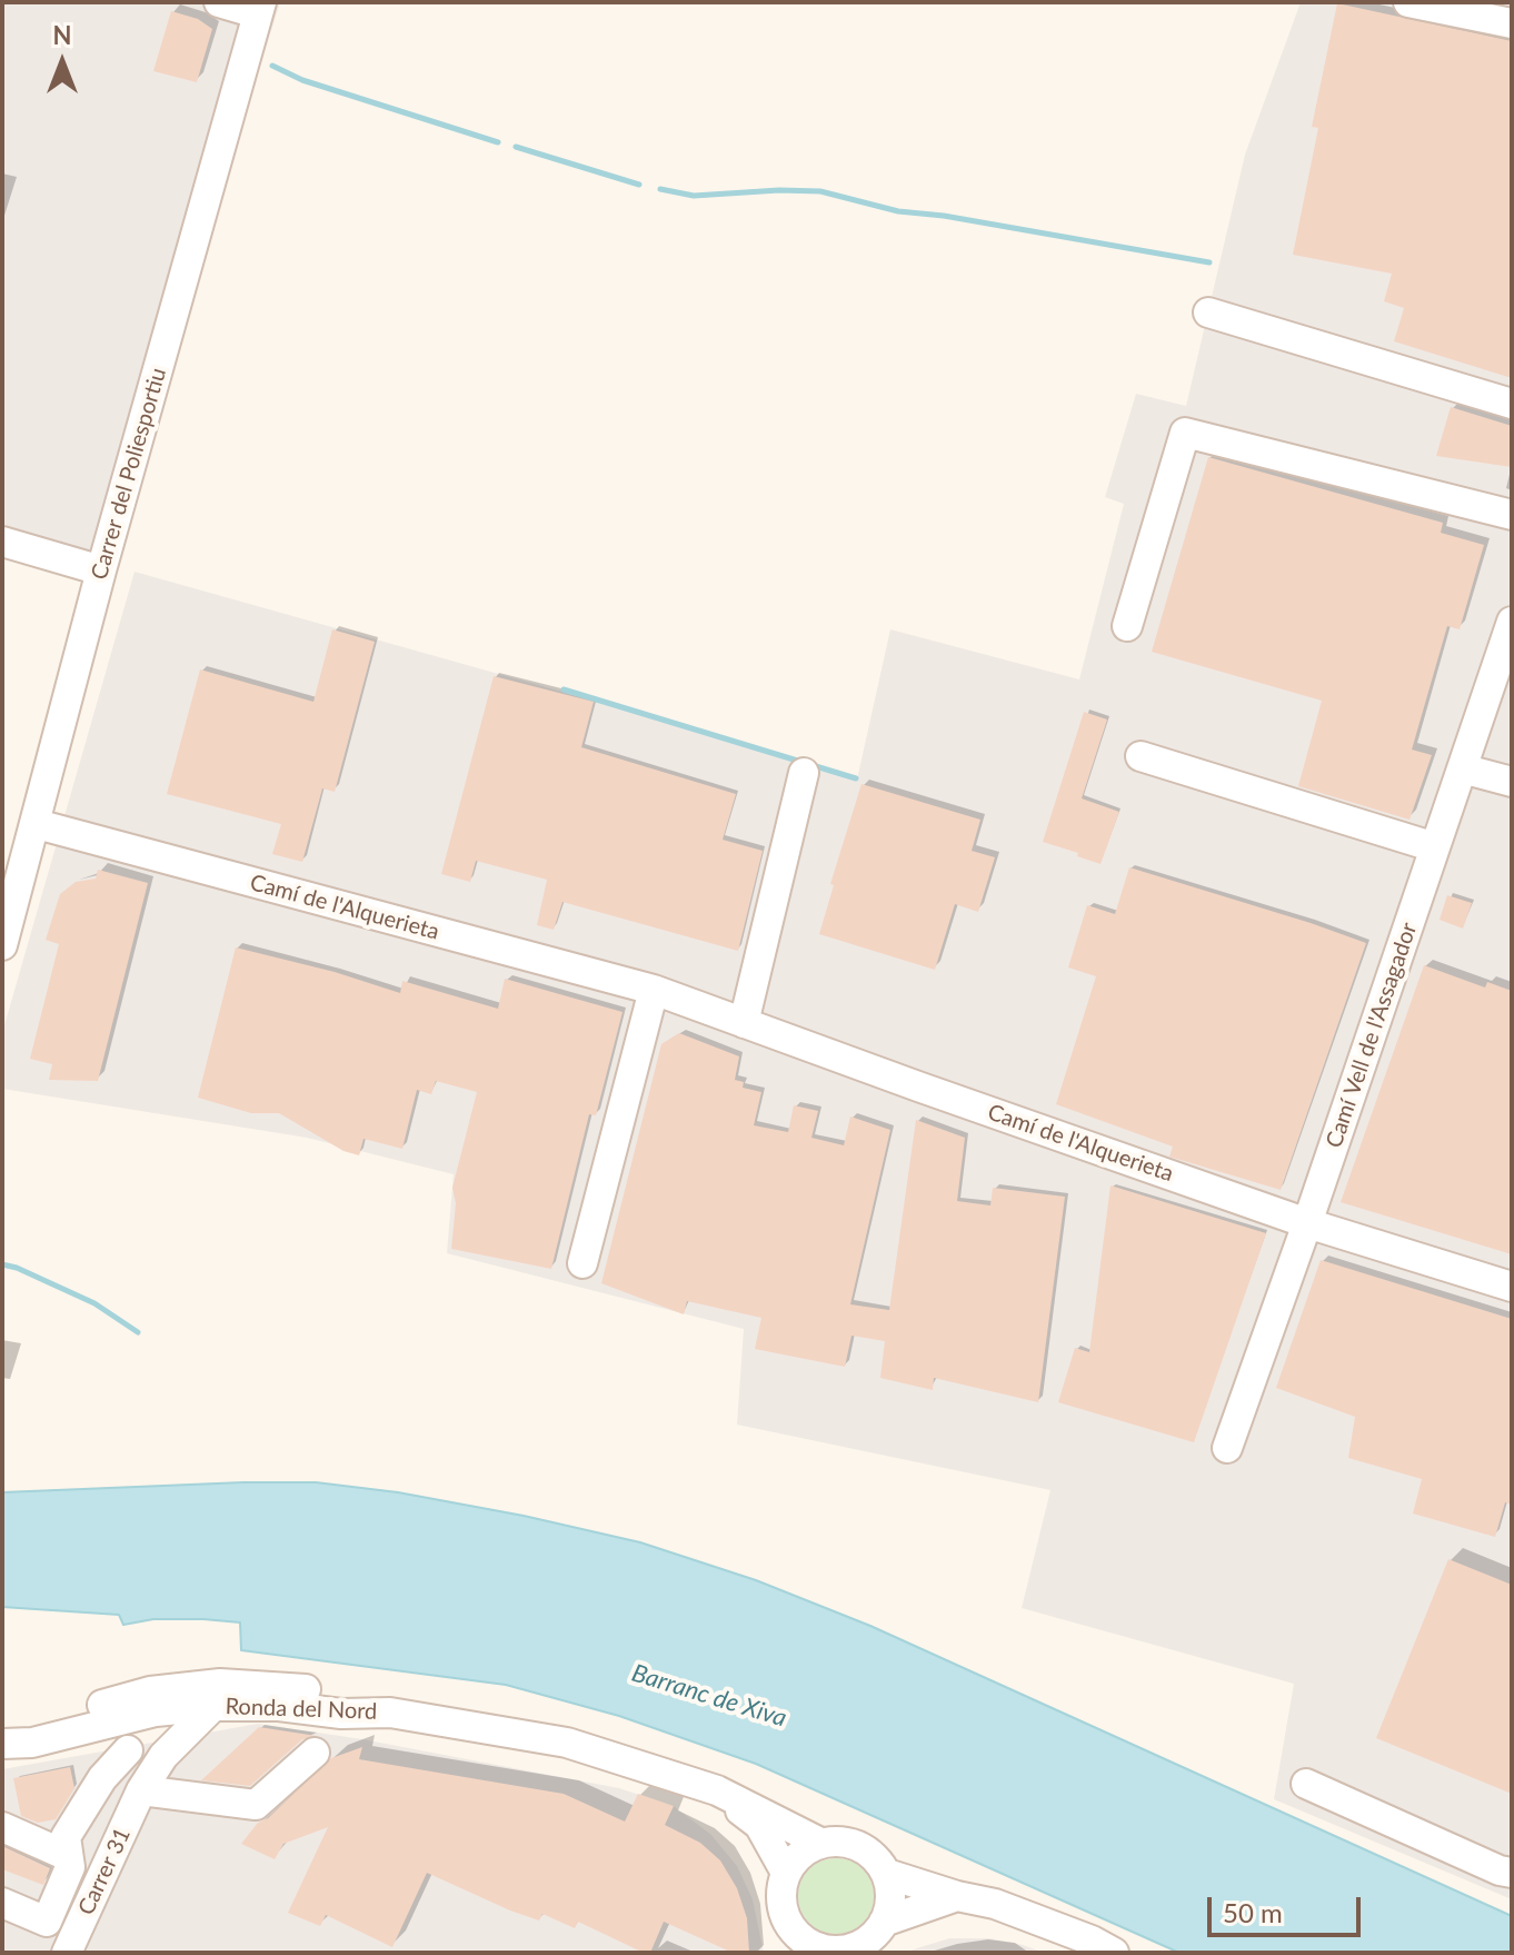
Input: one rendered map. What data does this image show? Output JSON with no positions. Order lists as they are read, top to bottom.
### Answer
{
  "streets": {
    "street": [
      "Carrer del Poliesportiu",
      "Camí de l'Alquerieta",
      "Camí Vell de l'Assagador",
      "Ronda del Nord",
      "Carrer 31"
    ]
  },
  "crossings": [
    ["Carrer del Poliesportiu", "Camí de l'Alquerieta"],
    ["Camí de l'Alquerieta", "Camí Vell de l'Assagador"],
    ["Ronda del Nord", "Carrer 31"]
  ],
  "water": ["Barranc de Xiva"],
  "scale_bar": "50 m",
  "north": "top"
}
